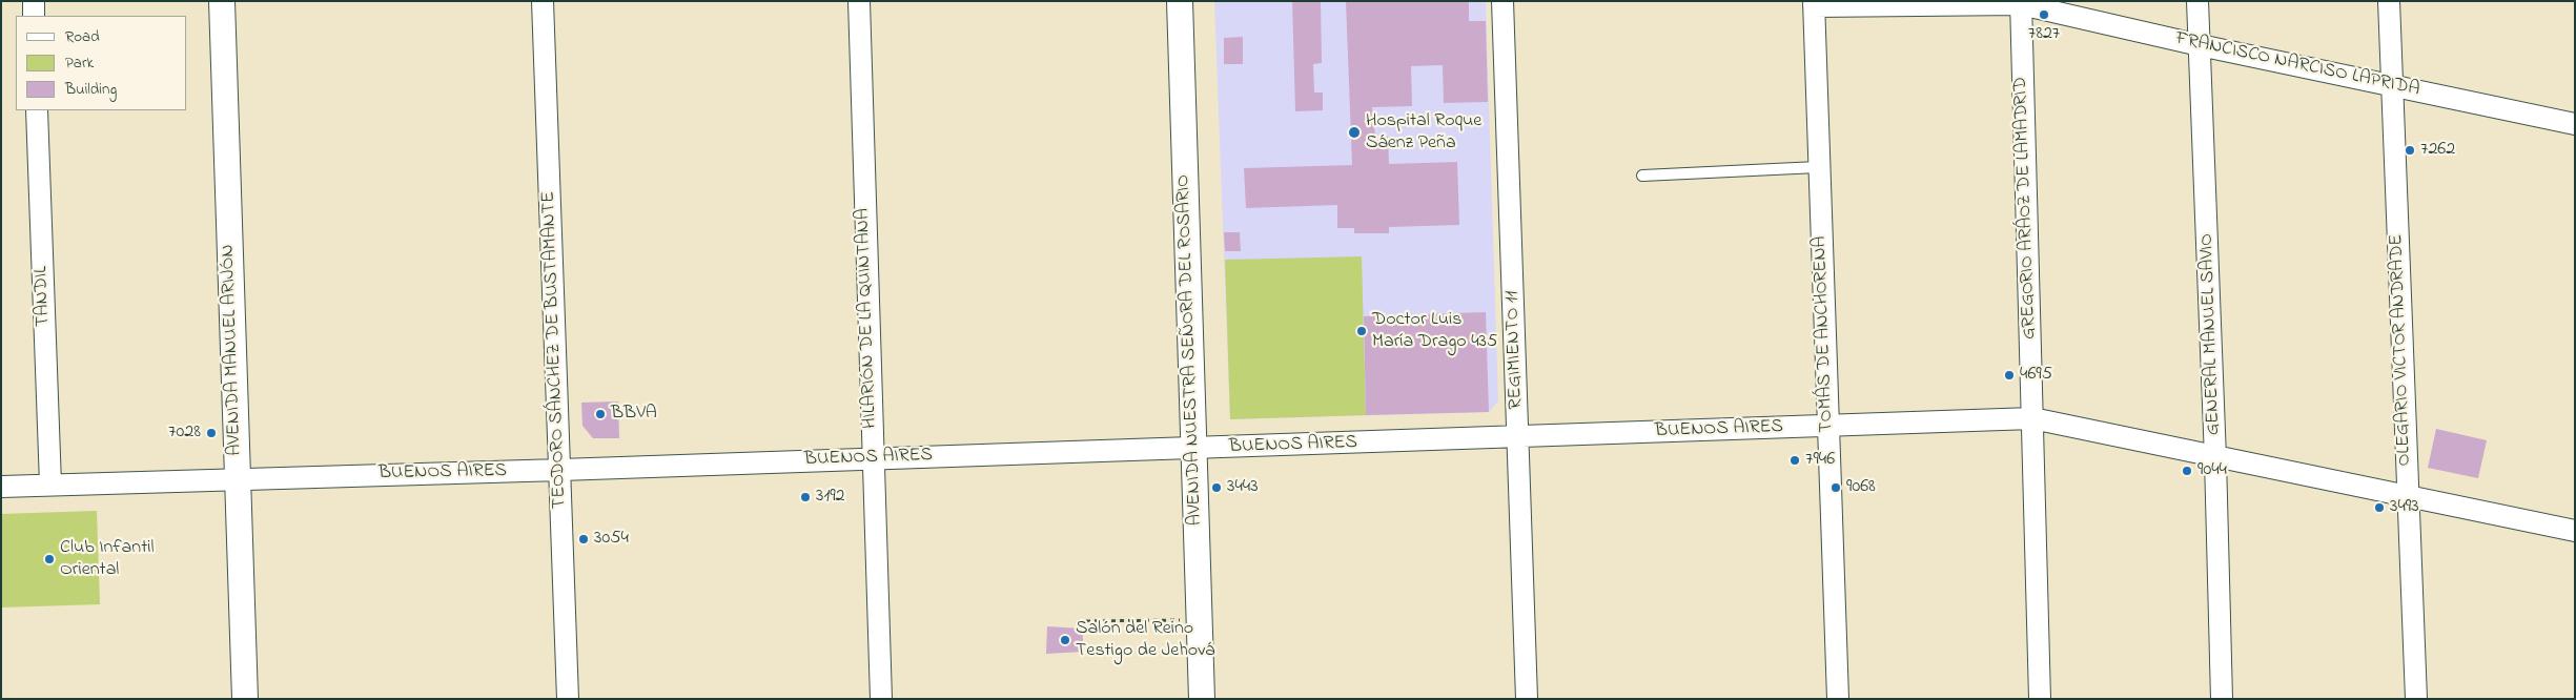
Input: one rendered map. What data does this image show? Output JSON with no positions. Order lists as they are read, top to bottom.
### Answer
{
  "streets": {
    "street": [
      "FRANCISCO NARCISO LAPRIDA",
      "GREGORIO ARÁOZ DE LAMADRID",
      "TANDIL",
      "HILARIÓN DE LA QUINTANA",
      "TOMÁS DE ANCHORENA",
      "GENERAL MANUEL SAVIO",
      "AVENIDA MANUEL ARIJÓN",
      "TEODORO SÁNCHEZ DE BUSTAMANTE",
      "AVENIDA NUESTRA SEÑORA DEL ROSARIO",
      "REGIMIENTO 11",
      "OLEGARIO VICTOR ANDRADE",
      "BUENOS AIRES"
    ]
  },
  "crossings": [
    ["FRANCISCO NARCISO LAPRIDA", "GREGORIO ARÁOZ DE LAMADRID"],
    ["FRANCISCO NARCISO LAPRIDA", "TOMÁS DE ANCHORENA"],
    ["FRANCISCO NARCISO LAPRIDA", "GENERAL MANUEL SAVIO"],
    ["FRANCISCO NARCISO LAPRIDA", "OLEGARIO VICTOR ANDRADE"],
    ["GREGORIO ARÁOZ DE LAMADRID", "BUENOS AIRES"],
    ["TANDIL", "BUENOS AIRES"],
    ["HILARIÓN DE LA QUINTANA", "BUENOS AIRES"],
    ["TOMÁS DE ANCHORENA", "BUENOS AIRES"],
    ["GENERAL MANUEL SAVIO", "BUENOS AIRES"],
    ["AVENIDA MANUEL ARIJÓN", "BUENOS AIRES"],
    ["TEODORO SÁNCHEZ DE BUSTAMANTE", "BUENOS AIRES"],
    ["AVENIDA NUESTRA SEÑORA DEL ROSARIO", "BUENOS AIRES"],
    ["REGIMIENTO 11", "BUENOS AIRES"],
    ["OLEGARIO VICTOR ANDRADE", "BUENOS AIRES"]
  ],
  "places": [
    "7827",
    "Hospital Roque Sáenz Peña",
    "7262",
    "Doctor Luis María Drago 435",
    "4695",
    "BBVA",
    "7028",
    "7946",
    "9044",
    "3443",
    "9068",
    "3192",
    "3493",
    "3054",
    "Club Infantil Oriental",
    "Salón del Reino Testigo de Jehová"
  ],
  "legend": ["Road", "Park", "Building"]
}
